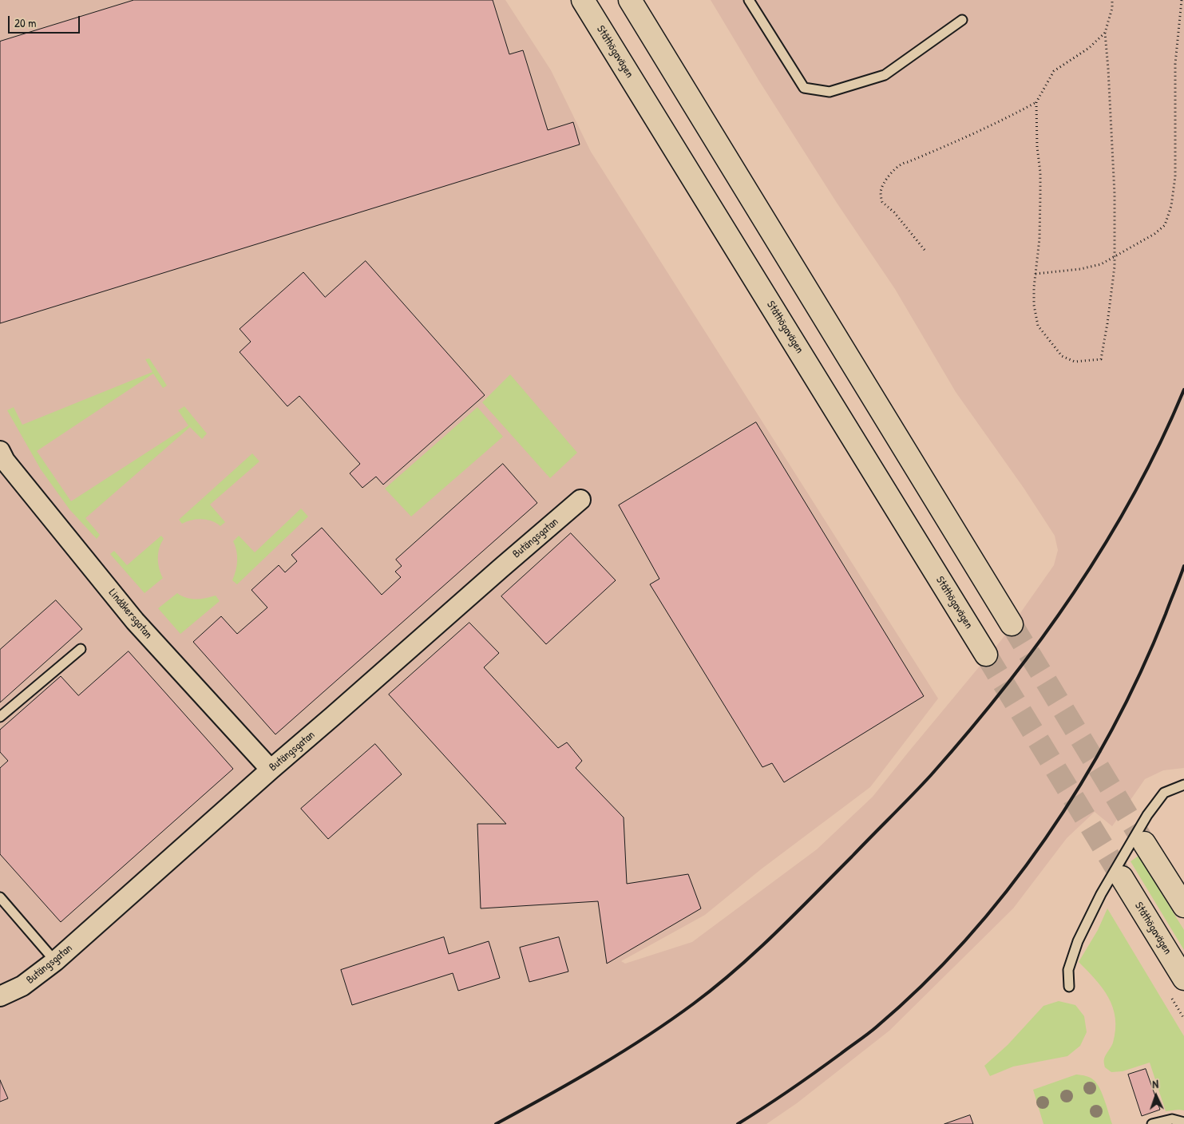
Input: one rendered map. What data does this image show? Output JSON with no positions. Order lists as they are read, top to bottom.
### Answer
{
  "streets": {
    "main road": ["Ståthögavägen"],
    "street": ["Butängsgatan", "Lindåkersgatan"]
  },
  "crossings": [
    ["Butängsgatan", "Lindåkersgatan"]
  ],
  "scale_bar": "20 m",
  "north": "top"
}
